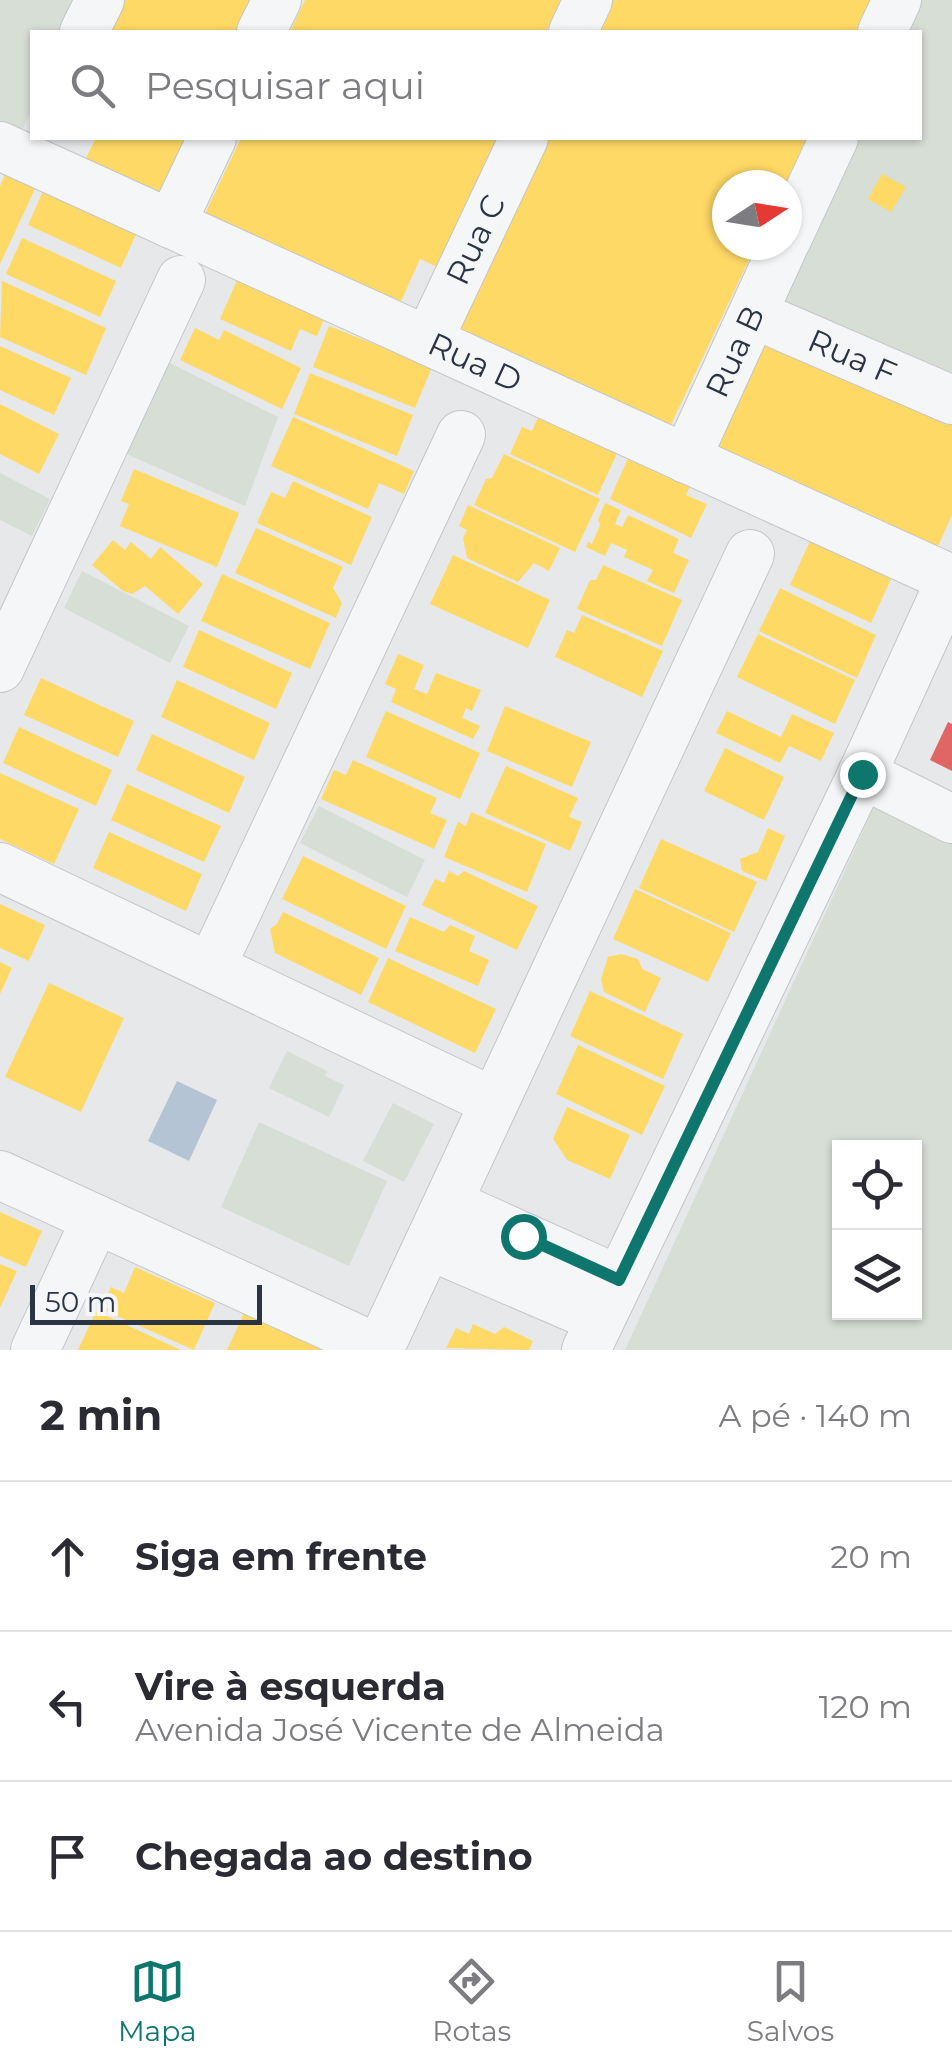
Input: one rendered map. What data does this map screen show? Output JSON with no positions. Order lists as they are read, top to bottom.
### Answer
{
  "streets": {
    "street": [
      "Rua C",
      "Rua B",
      "Rua F",
      "Rua D"
    ]
  },
  "crossings": [
    ["Rua C", "Rua D"],
    ["Rua B", "Rua F"],
    ["Rua B", "Rua D"]
  ],
  "scale_bar": "50 m",
  "north": "right",
  "page": {
    "search": "Pesquisar aqui",
    "scale": "50 m",
    "heading": ["2 min", "A pé · 140 m"],
    "list": [
      ["Siga em frente", "20 m"],
      ["Vire à esquerda", "Avenida José Vicente de Almeida", "120 m"],
      "Chegada ao destino"
    ],
    "nav": ["Mapa", "Rotas", "Salvos"]
  }
}
